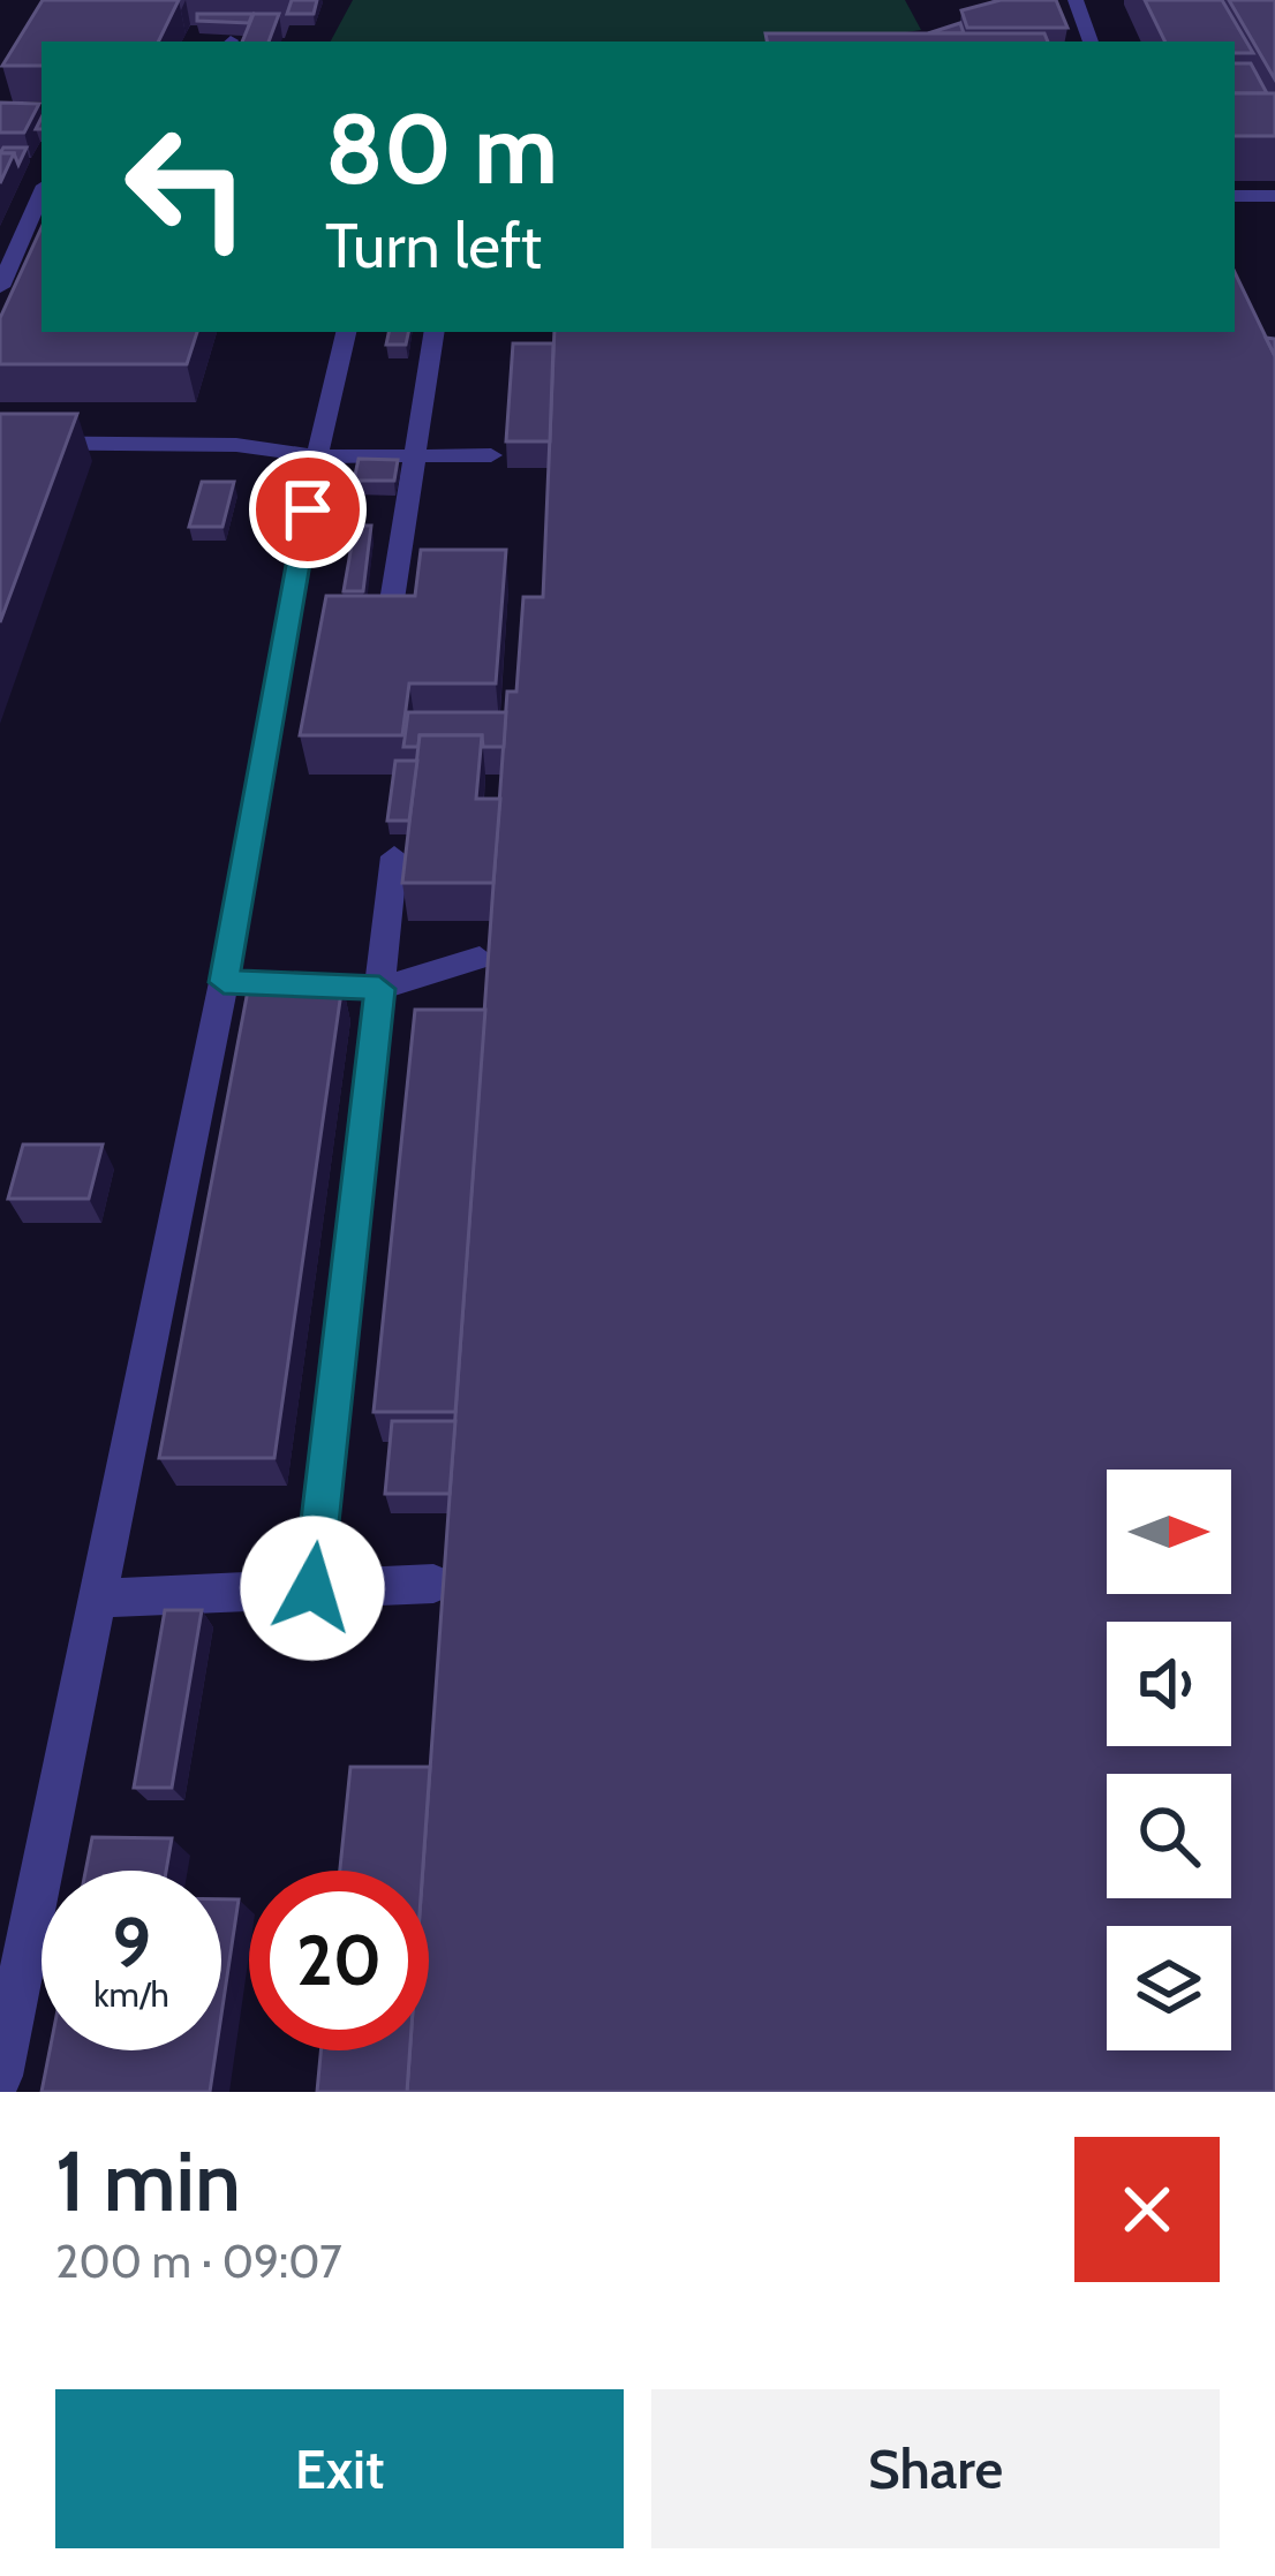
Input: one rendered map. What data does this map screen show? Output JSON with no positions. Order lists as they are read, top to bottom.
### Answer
{
  "north": "right",
  "page": {
    "turn": ["80 m", "Turn left"],
    "speed": "9 km/h",
    "limit": "20",
    "heading": ["1 min", "200 m · 09:07"],
    "buttons": ["Exit", "Share"]
  }
}
